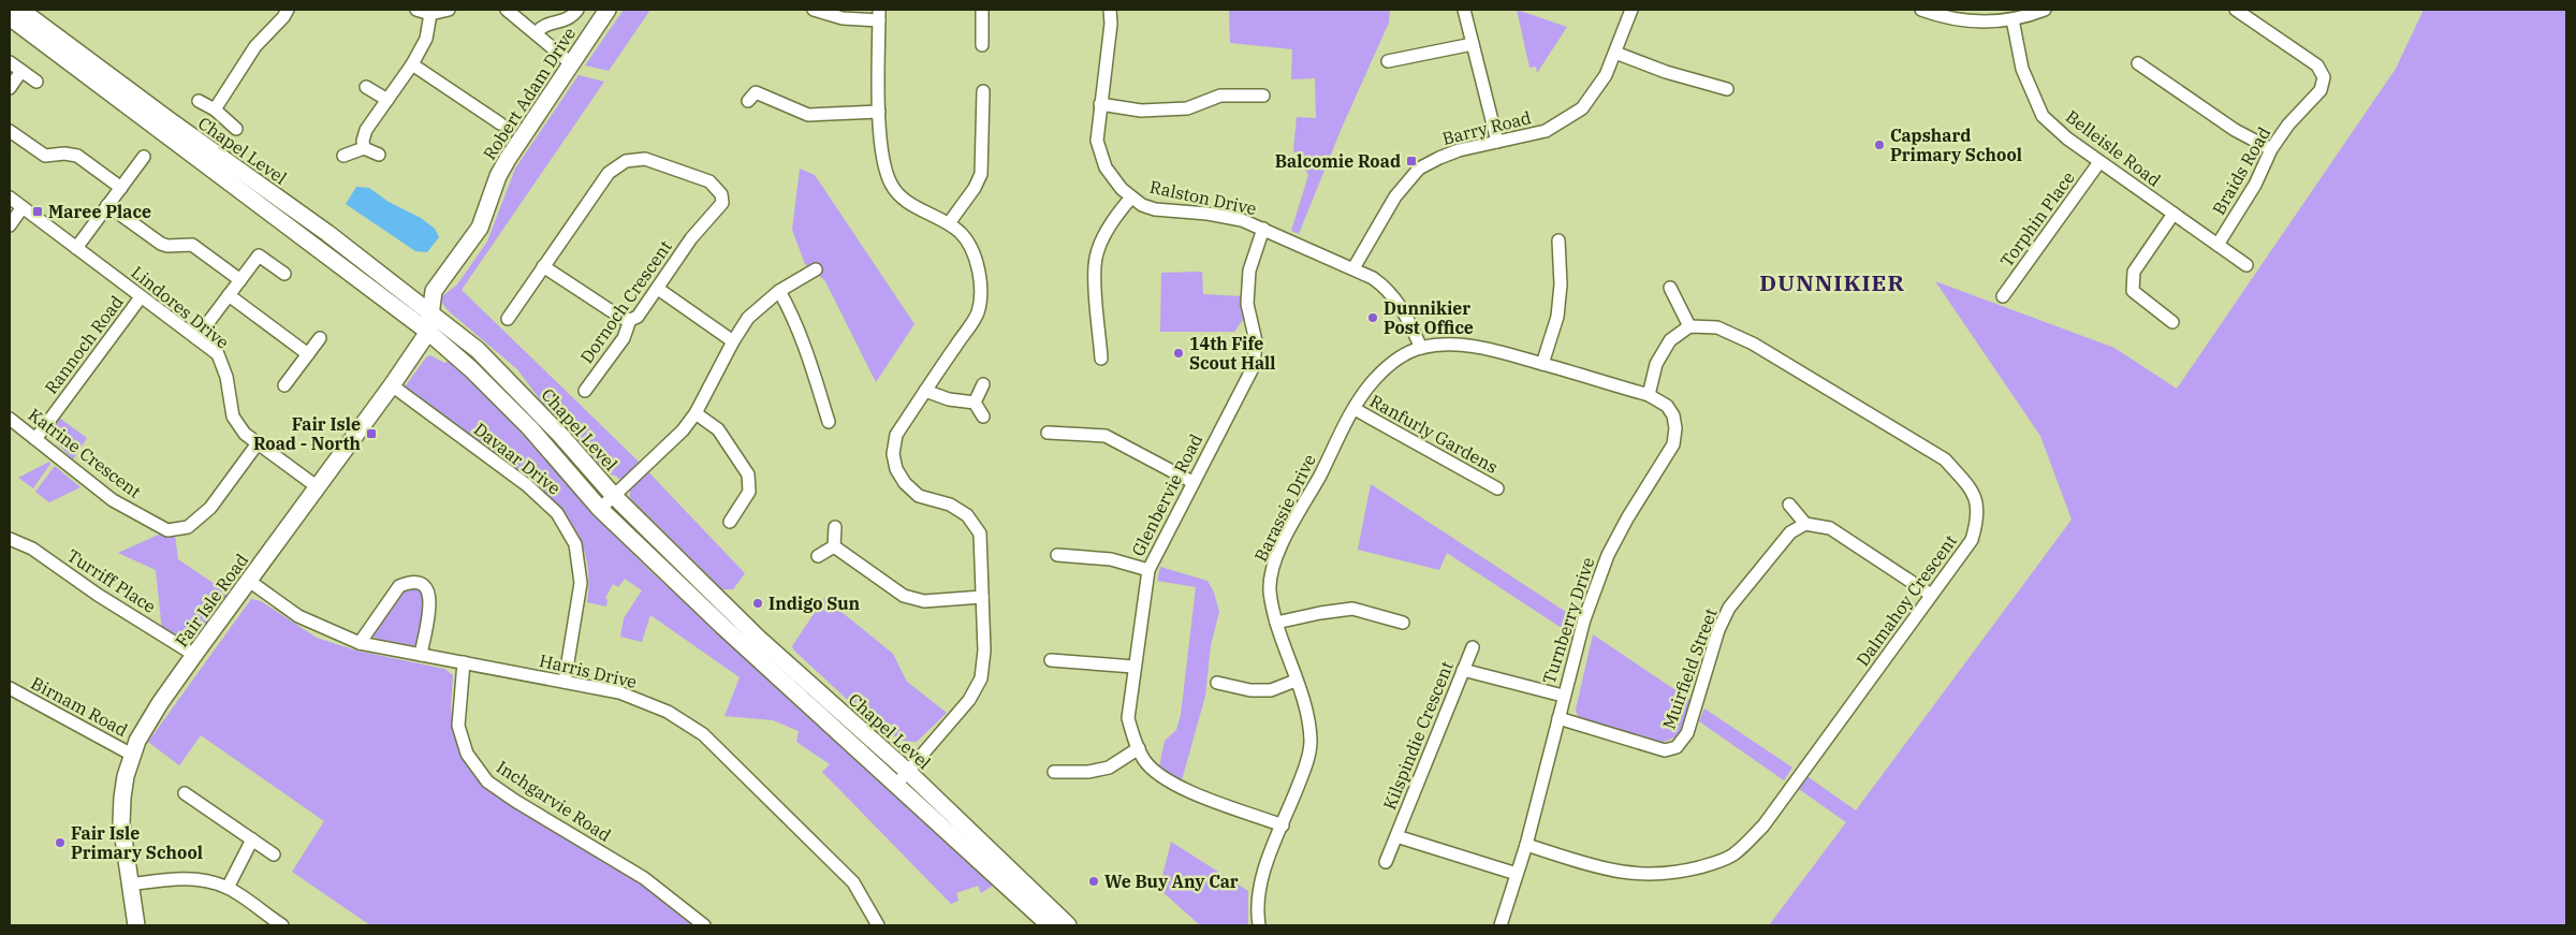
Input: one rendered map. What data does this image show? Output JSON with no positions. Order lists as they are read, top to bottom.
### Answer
{
  "streets": {
    "main road": ["Robert Adam Drive", "Chapel Level", "Fair Isle Road"],
    "street": [
      "Barry Road",
      "Belleisle Road",
      "Braids Road",
      "Ralston Drive",
      "Torphin Place",
      "Dornoch Crescent",
      "Lindores Drive",
      "Rannoch Road",
      "Ranfurly Gardens",
      "Katrine Crescent",
      "Davaar Drive",
      "Glenbervie Road",
      "Barassie Drive",
      "Turriff Place",
      "Dalmahoy Crescent",
      "Turnberry Drive",
      "Muirfield Street",
      "Harris Drive",
      "Birnam Road",
      "Kilspindie Crescent",
      "Inchgarvie Road"
    ]
  },
  "crossings": [
    ["Robert Adam Drive", "Chapel Level"],
    ["Robert Adam Drive", "Fair Isle Road"],
    ["Barry Road", "Ralston Drive"],
    ["Belleisle Road", "Braids Road"],
    ["Belleisle Road", "Torphin Place"],
    ["Chapel Level", "Fair Isle Road"],
    ["Ralston Drive", "Glenbervie Road"],
    ["Ralston Drive", "Barassie Drive"],
    ["Lindores Drive", "Rannoch Road"],
    ["Lindores Drive", "Katrine Crescent"],
    ["Lindores Drive", "Fair Isle Road"],
    ["Rannoch Road", "Katrine Crescent"],
    ["Ranfurly Gardens", "Barassie Drive"],
    ["Davaar Drive", "Fair Isle Road"],
    ["Davaar Drive", "Harris Drive"],
    ["Glenbervie Road", "Barassie Drive"],
    ["Barassie Drive", "Turnberry Drive"],
    ["Turriff Place", "Fair Isle Road"],
    ["Fair Isle Road", "Harris Drive"],
    ["Fair Isle Road", "Birnam Road"],
    ["Dalmahoy Crescent", "Turnberry Drive"],
    ["Turnberry Drive", "Muirfield Street"],
    ["Turnberry Drive", "Kilspindie Crescent"],
    ["Harris Drive", "Inchgarvie Road"]
  ],
  "districts": ["DUNNIKIER"],
  "places": {
    "other": [
      "Capshard Primary School",
      "Dunnikier Post Office",
      "14th Fife Scout Hall",
      "Indigo Sun",
      "Fair Isle Primary School",
      "We Buy Any Car"
    ],
    "transit": ["Balcomie Road", "Maree Place", "Fair Isle Road - North"]
  }
}
